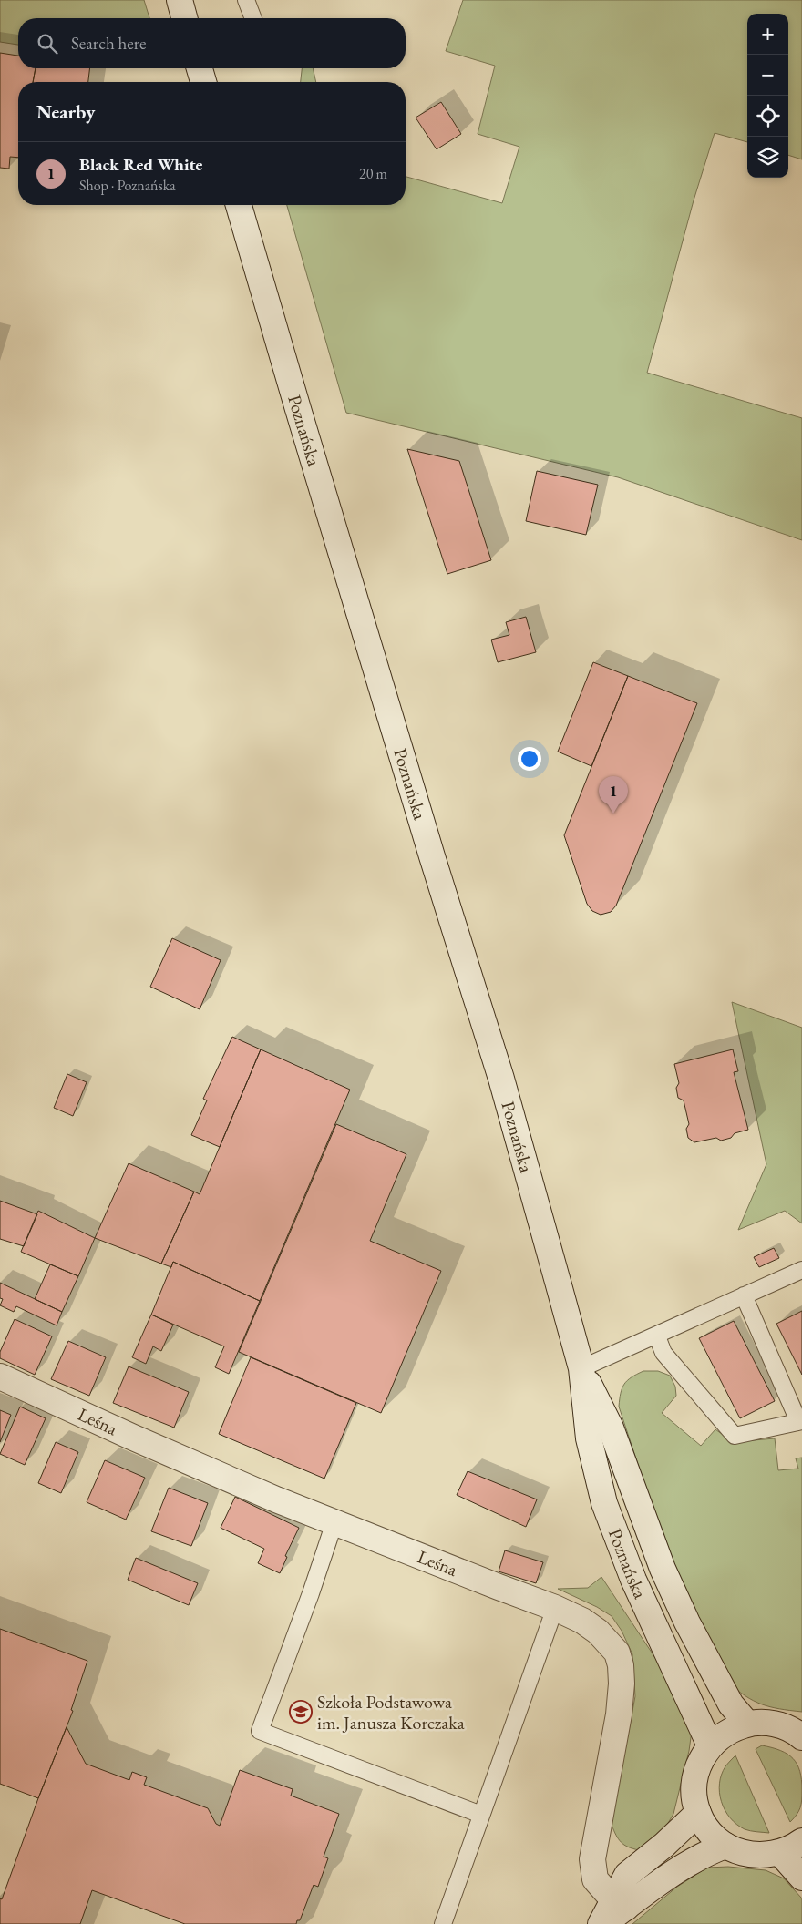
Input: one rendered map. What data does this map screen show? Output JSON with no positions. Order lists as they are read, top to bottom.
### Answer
{
  "streets": {
    "main road": ["Poznańska", "Leśna"]
  },
  "places": {
    "school or university": ["Szkoła Podstawowa im. Janusza Korczaka"]
  },
  "page": {
    "map_buttons": ["+", "−"],
    "search": "Search here",
    "heading": "Nearby",
    "list": [
      {
        "mark": "1",
        "name": "Black Red White",
        "note": "Shop · Poznańska",
        "value": "20 m"
      }
    ],
    "pins": "1"
  }
}
